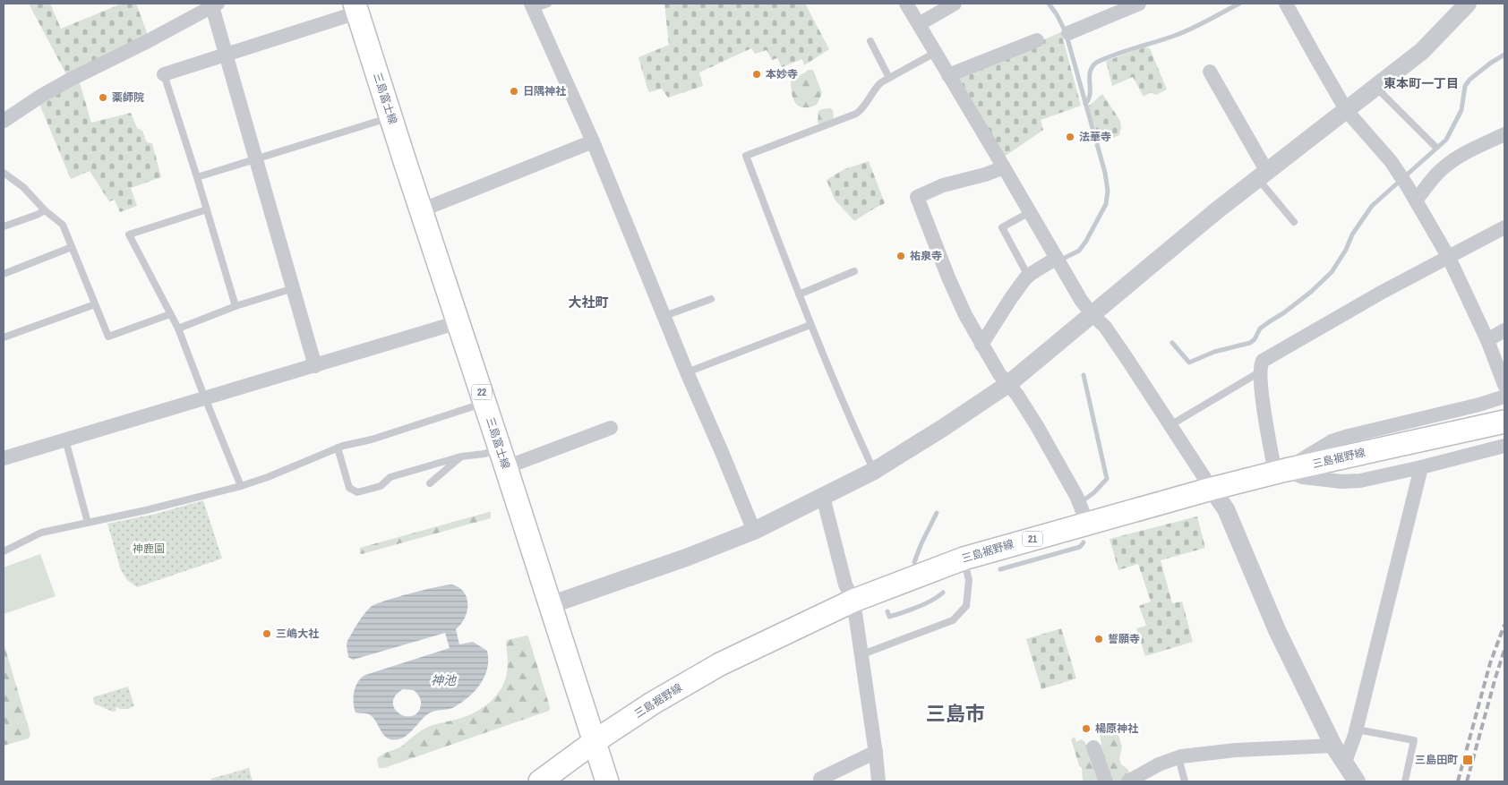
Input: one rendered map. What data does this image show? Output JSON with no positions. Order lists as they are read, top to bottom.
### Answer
{
  "streets": {
    "main road": [
      "三島富士線",
      "22",
      "三島裾野線",
      "21"
    ]
  },
  "crossings": [
    ["三島富士線", "三島裾野線"]
  ],
  "districts": ["東本町一丁目", "大社町", "三島市"],
  "water": ["神池"],
  "parks": ["神鹿園"],
  "places": {
    "other": [
      "本妙寺",
      "日隅神社",
      "薬師院",
      "法華寺",
      "祐泉寺",
      "三嶋大社",
      "誓願寺",
      "楊原神社"
    ],
    "transit": ["三島田町"]
  }
}
